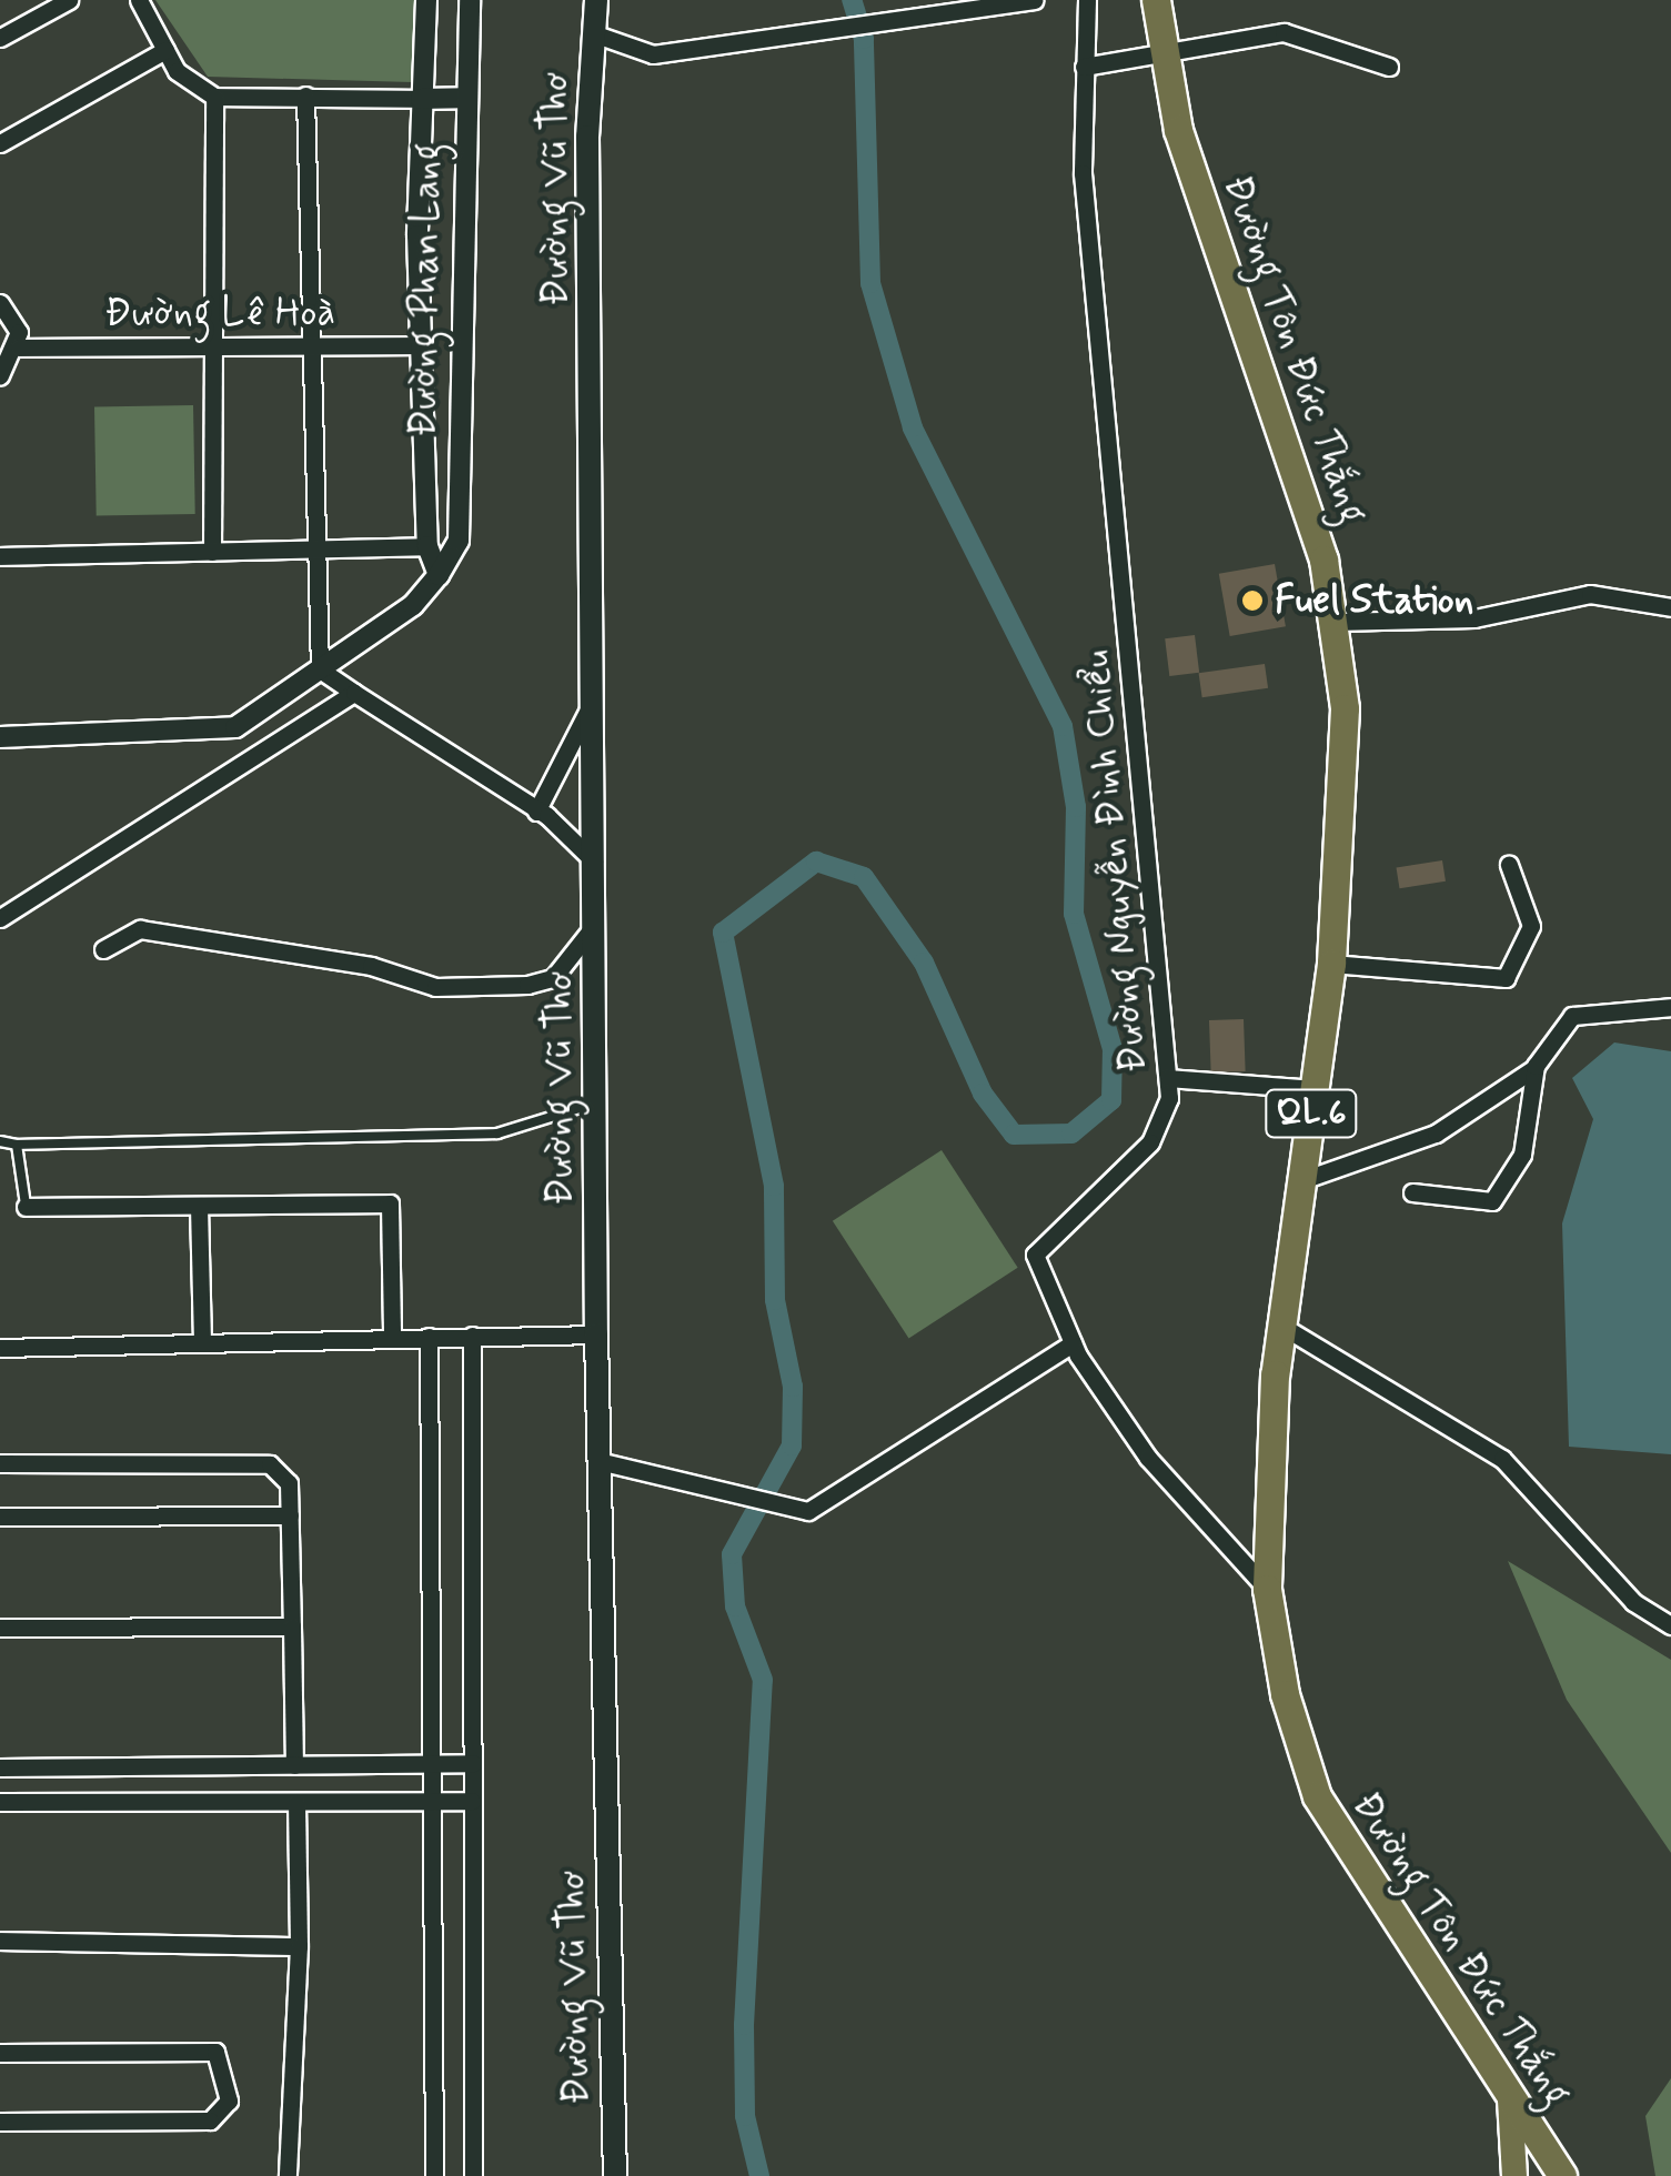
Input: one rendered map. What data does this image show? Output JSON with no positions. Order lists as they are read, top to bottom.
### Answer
{
  "streets": {
    "highway": ["Đường Tôn Đức Thắng", "QL.6"],
    "main road": ["Đường Vũ Thơ"],
    "street": ["Đường Phan Lang", "Đường Lê Hoà", "Đường Nguyễn Đình Chiểu"]
  },
  "crossings": [
    ["Đường Phan Lang", "Đường Lê Hoà"],
    ["Đường Tôn Đức Thắng", "Đường Nguyễn Đình Chiểu"]
  ],
  "places": ["Fuel Station"]
}
